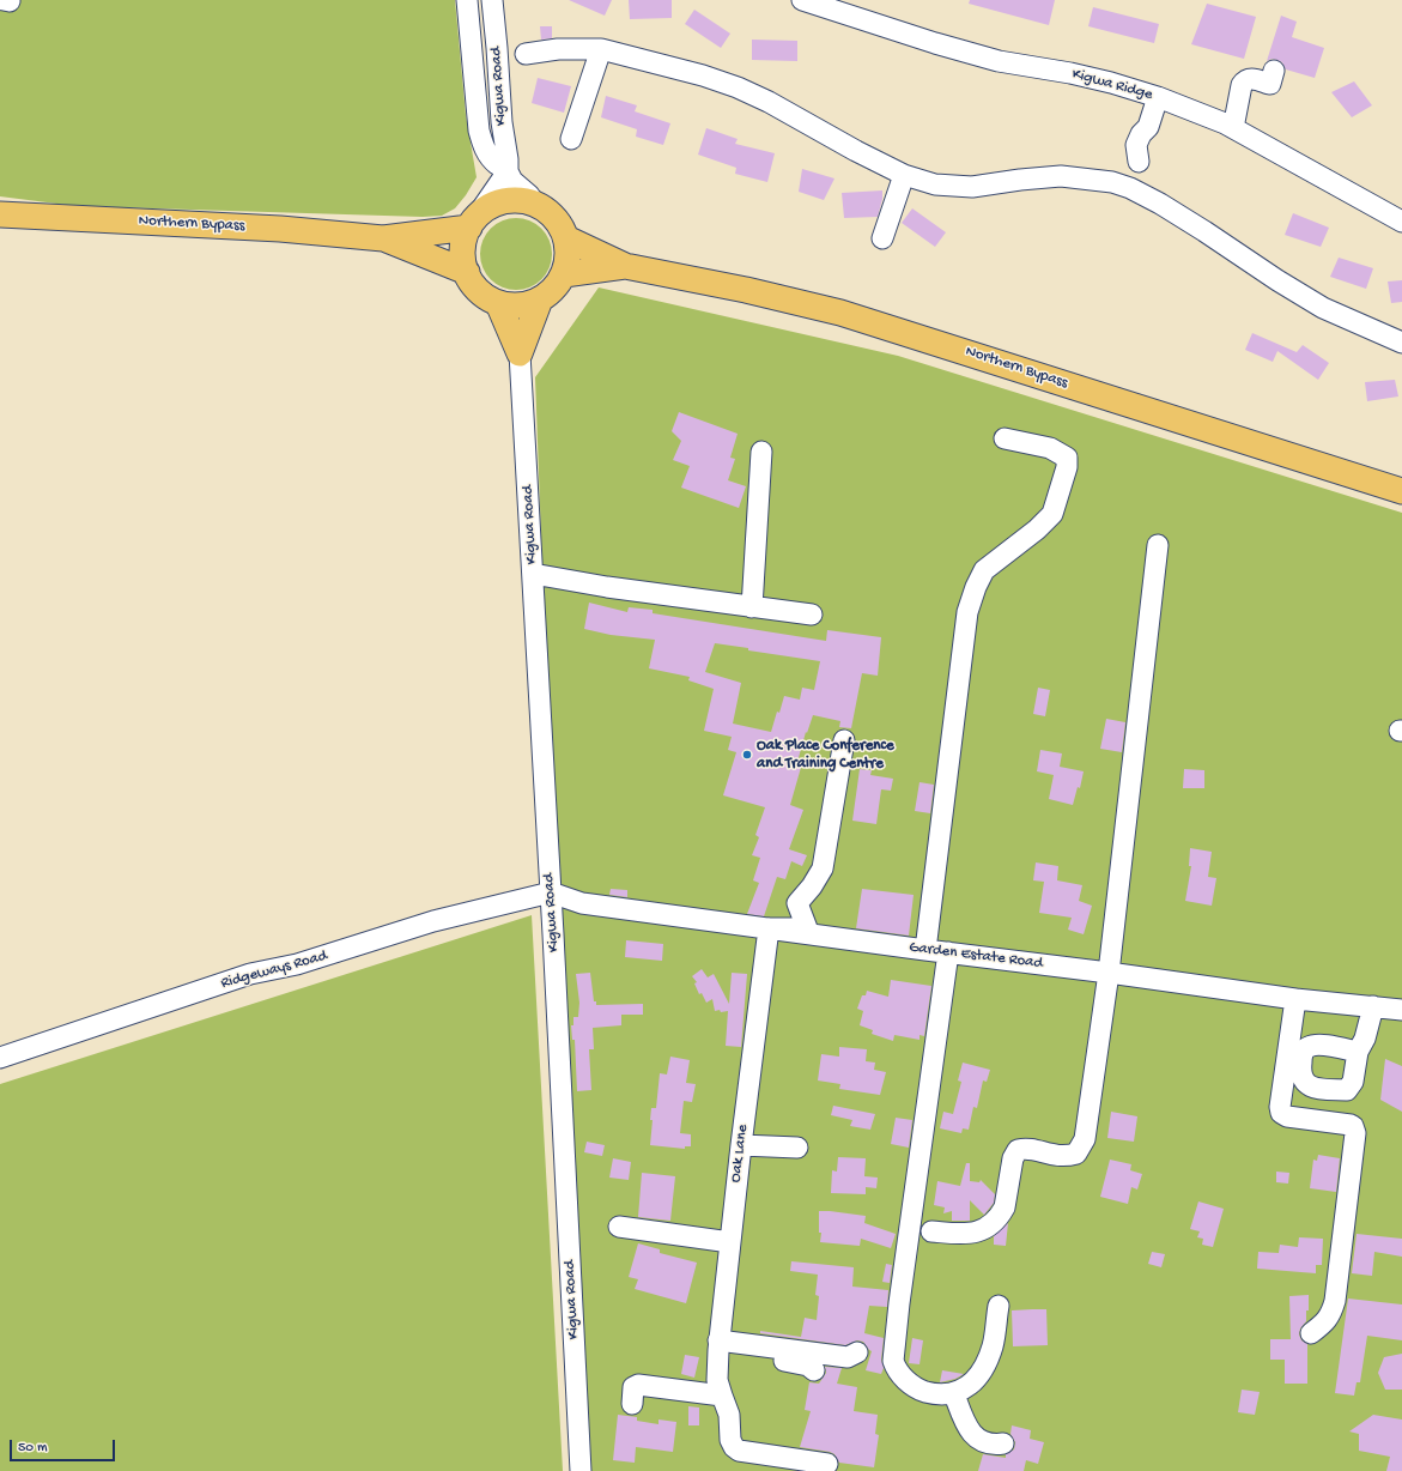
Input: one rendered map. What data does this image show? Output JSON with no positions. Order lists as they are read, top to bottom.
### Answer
{
  "streets": {
    "main road": ["Northern Bypass"],
    "street": [
      "Kigwa Ridge",
      "Kigwa Road",
      "Garden Estate Road",
      "Ridgeways Road",
      "Oak Lane"
    ]
  },
  "crossings": [
    ["Kigwa Road", "Garden Estate Road"],
    ["Kigwa Road", "Ridgeways Road"],
    ["Garden Estate Road", "Ridgeways Road"],
    ["Garden Estate Road", "Oak Lane"]
  ],
  "places": ["Oak Place Conference and Training Centre"],
  "scale_bar": "50 m"
}
